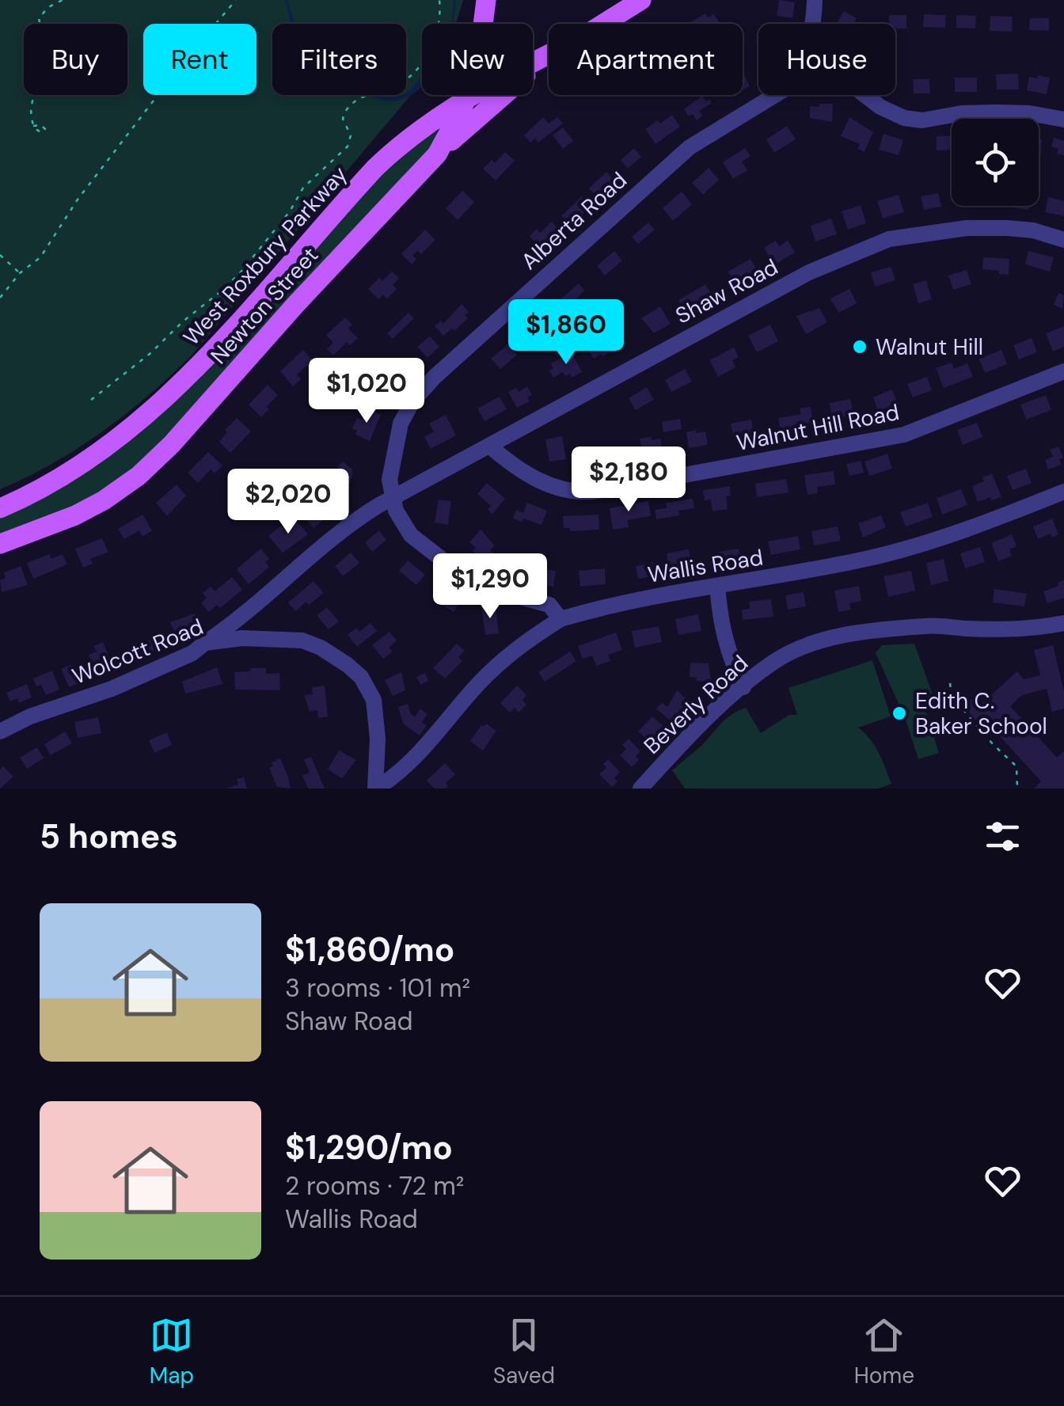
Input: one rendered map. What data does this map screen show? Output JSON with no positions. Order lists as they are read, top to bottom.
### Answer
{
  "streets": {
    "main road": ["West Roxbury Parkway", "Newton Street"],
    "street": [
      "Alberta Road",
      "Shaw Road",
      "Walnut Hill Road",
      "Wallis Road",
      "Wolcott Road",
      "Beverly Road"
    ]
  },
  "crossings": [
    ["Alberta Road", "Shaw Road"],
    ["West Roxbury Parkway", "Newton Street"],
    ["Shaw Road", "Walnut Hill Road"],
    ["Shaw Road", "Wolcott Road"],
    ["Wallis Road", "Wolcott Road"]
  ],
  "places": ["Walnut Hill", "Edith C. Baker School"],
  "page": {
    "chip": [
      "Buy",
      "Rent",
      "Filters",
      "New",
      "Apartment",
      "House"
    ],
    "price": [
      "$1,860",
      "$1,020",
      "$2,180",
      "$2,020",
      "$1,290"
    ],
    "heading": "5 homes",
    "list": [
      {
        "name": "$1,860/mo",
        "note": "3 rooms · 101 m² · Shaw Road"
      },
      {
        "name": "$1,290/mo",
        "note": "2 rooms · 72 m² · Wallis Road"
      }
    ],
    "tabs": ["Map", "Saved", "Home"]
  }
}
